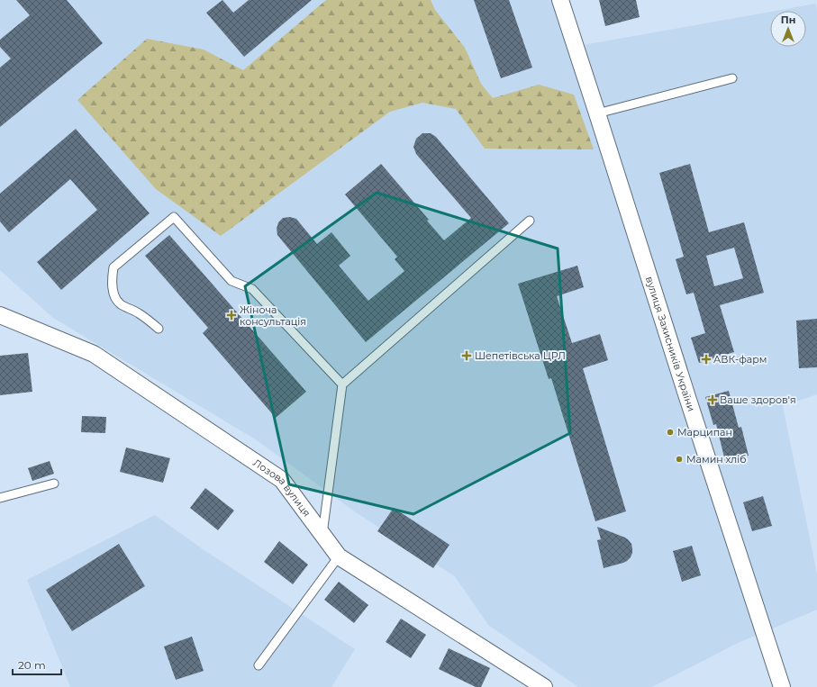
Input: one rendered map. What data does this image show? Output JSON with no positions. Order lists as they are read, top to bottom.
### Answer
{
  "streets": {
    "street": ["вулиця Захисників України", "Лозова вулиця"]
  },
  "places": {
    "health": [
      "Жіноча консультація",
      "Шепетівська ЦРЛ",
      "АВК-фарм",
      "Ваше здоров'я"
    ],
    "other": ["Марципан", "Мамин хліб"]
  },
  "scale_bar": "20 m",
  "north": "top"
}
